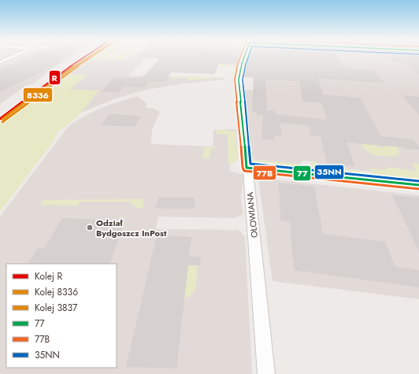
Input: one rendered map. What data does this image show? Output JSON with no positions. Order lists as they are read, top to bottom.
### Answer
{
  "streets": {
    "street": ["OŁOWIANA"]
  },
  "places": ["Odział Bydgoszcz InPost"],
  "lines": [
    "rail line R",
    "rail line 8336",
    "rail line 3837",
    "transit line 77",
    "transit line 77B",
    "transit line 35NN"
  ],
  "legend": [
    "Kolej R",
    "Kolej 8336",
    "Kolej 3837",
    "77",
    "77B",
    "35NN"
  ]
}
